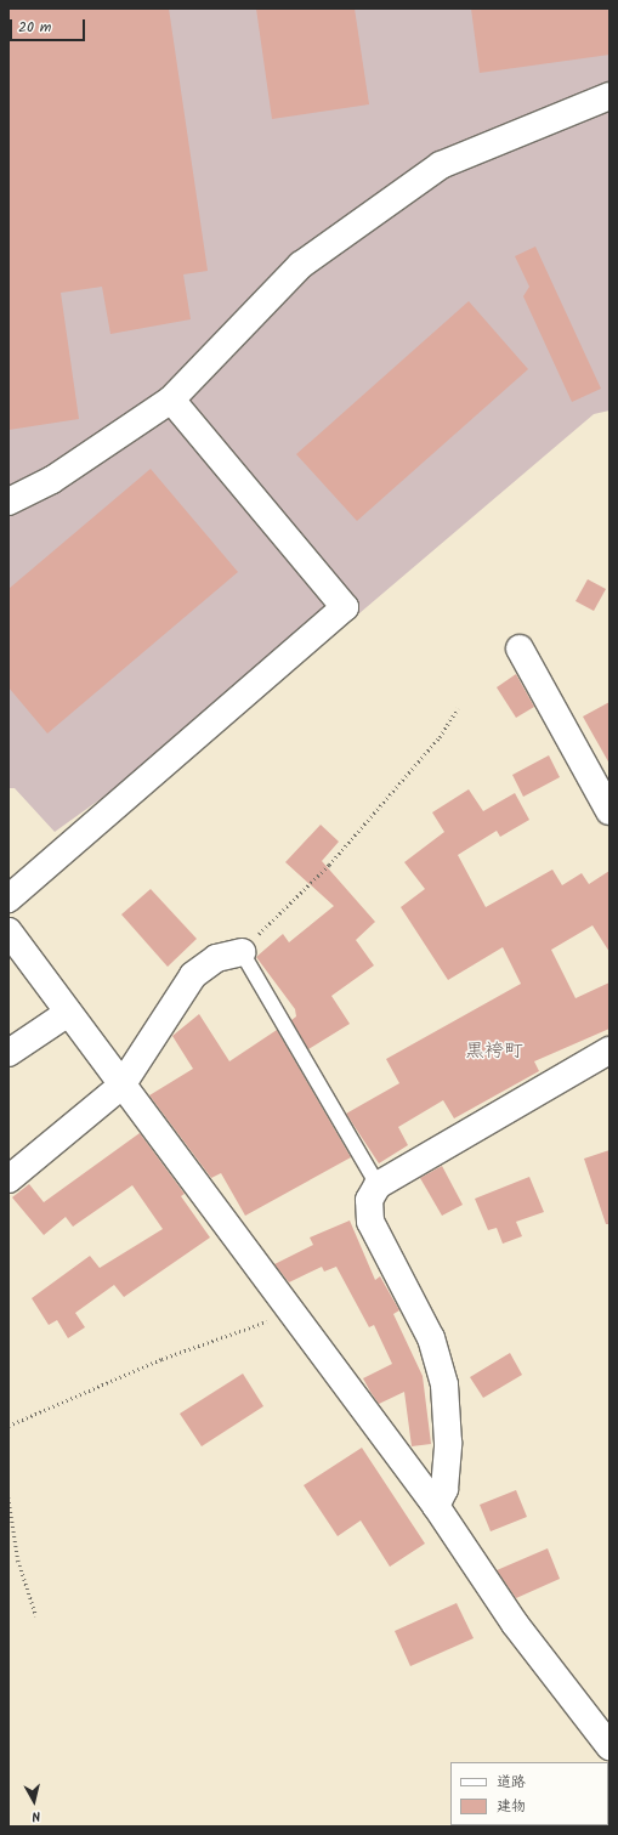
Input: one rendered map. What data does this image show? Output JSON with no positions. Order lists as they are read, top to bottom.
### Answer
{
  "districts": ["黒袴町"],
  "legend": ["道路", "建物"],
  "scale_bar": "20 m",
  "north": "bottom"
}
